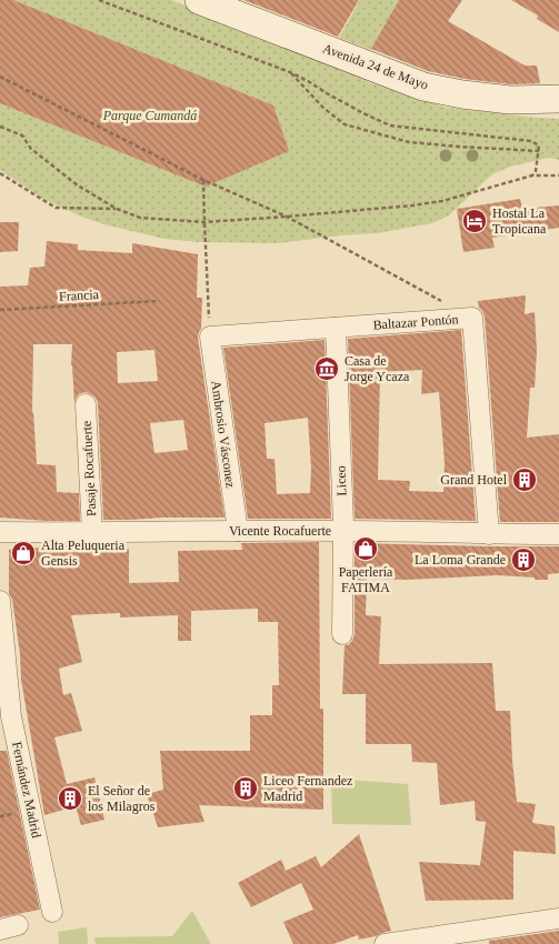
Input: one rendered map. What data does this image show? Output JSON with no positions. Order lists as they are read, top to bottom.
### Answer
{
  "streets": {
    "main road": ["Avenida 24 de Mayo"],
    "street": [
      "Baltazar Pontón",
      "Ambrosio Vásconez",
      "Pasaje Rocafuerte",
      "Liceo",
      "Vicente Rocafuerte",
      "Fernández Madrid"
    ],
    "path": ["Francia"]
  },
  "crossings": [
    ["Baltazar Pontón", "Ambrosio Vásconez"],
    ["Baltazar Pontón", "Liceo"],
    ["Baltazar Pontón", "Vicente Rocafuerte"],
    ["Ambrosio Vásconez", "Vicente Rocafuerte"],
    ["Pasaje Rocafuerte", "Vicente Rocafuerte"],
    ["Liceo", "Vicente Rocafuerte"]
  ],
  "parks": ["Parque Cumandá"],
  "places": {
    "hotel": ["Hostal La Tropicana"],
    "museum": ["Casa de Jorge Ycaza"],
    "building": [
      "Grand Hotel",
      "La Loma Grande",
      "Liceo Fernandez Madrid",
      "El Señor de los Milagros"
    ],
    "shop": ["Paperlería FATIMA", "Alta Peluqueria Gensis"]
  }
}
